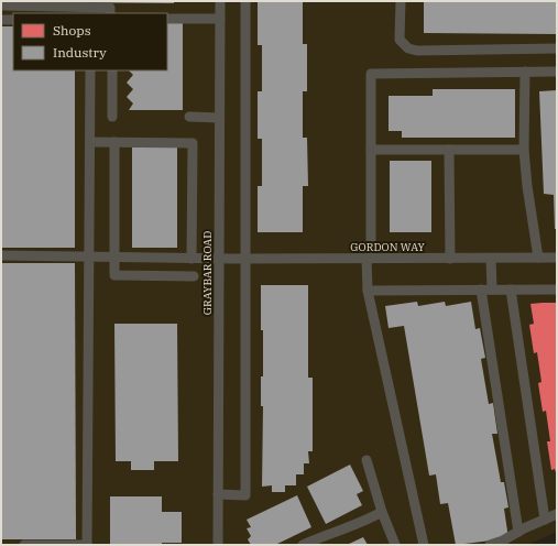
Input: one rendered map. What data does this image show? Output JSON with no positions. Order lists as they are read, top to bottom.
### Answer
{
  "streets": {
    "street": ["GORDON WAY", "GRAYBAR ROAD"]
  },
  "crossings": [
    ["GORDON WAY", "GRAYBAR ROAD"]
  ],
  "legend": ["Shops", "Industry"]
}
